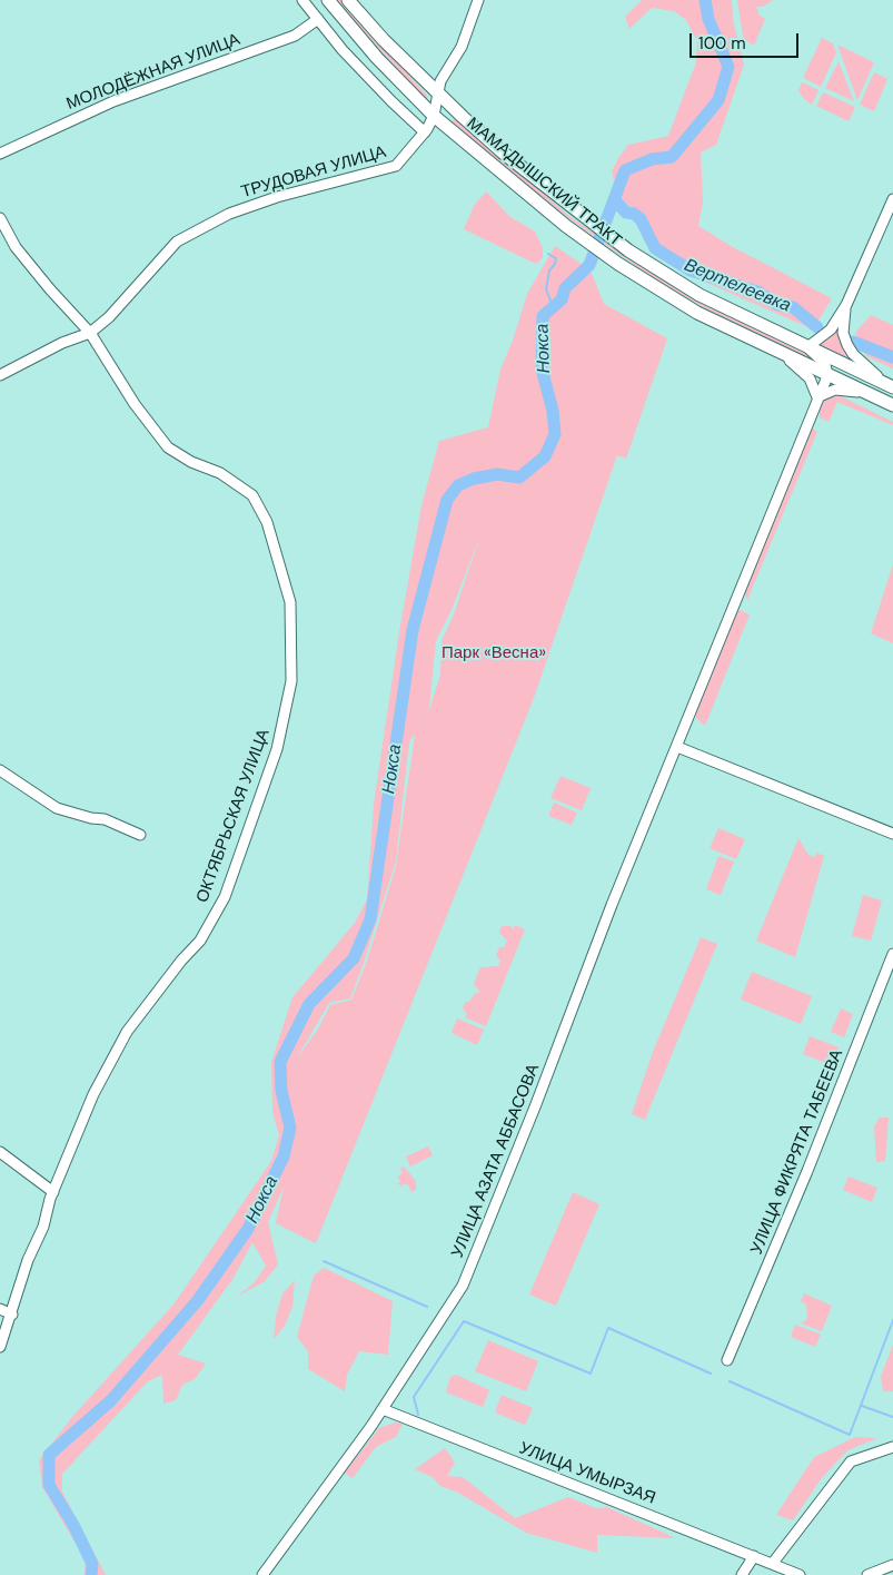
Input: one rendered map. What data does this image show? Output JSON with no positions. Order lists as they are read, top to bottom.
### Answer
{
  "streets": {
    "main road": ["МАМАДЫШСКИЙ ТРАКТ"],
    "street": [
      "МОЛОДЁЖНАЯ УЛИЦА",
      "ТРУДОВАЯ УЛИЦА",
      "ОКТЯБРЬСКАЯ УЛИЦА",
      "УЛИЦА ФИКРЯТА ТАБЕЕВА",
      "УЛИЦА АЗАТА АББАСОВА",
      "УЛИЦА УМЫРЗАЯ"
    ]
  },
  "crossings": [
    ["ТРУДОВАЯ УЛИЦА", "МАМАДЫШСКИЙ ТРАКТ"],
    ["ТРУДОВАЯ УЛИЦА", "ОКТЯБРЬСКАЯ УЛИЦА"],
    ["МАМАДЫШСКИЙ ТРАКТ", "УЛИЦА АЗАТА АББАСОВА"],
    ["УЛИЦА АЗАТА АББАСОВА", "УЛИЦА УМЫРЗАЯ"]
  ],
  "water": ["Вертелеевка", "Нокса"],
  "parks": ["Парк «Весна»"],
  "scale_bar": "100 m"
}
